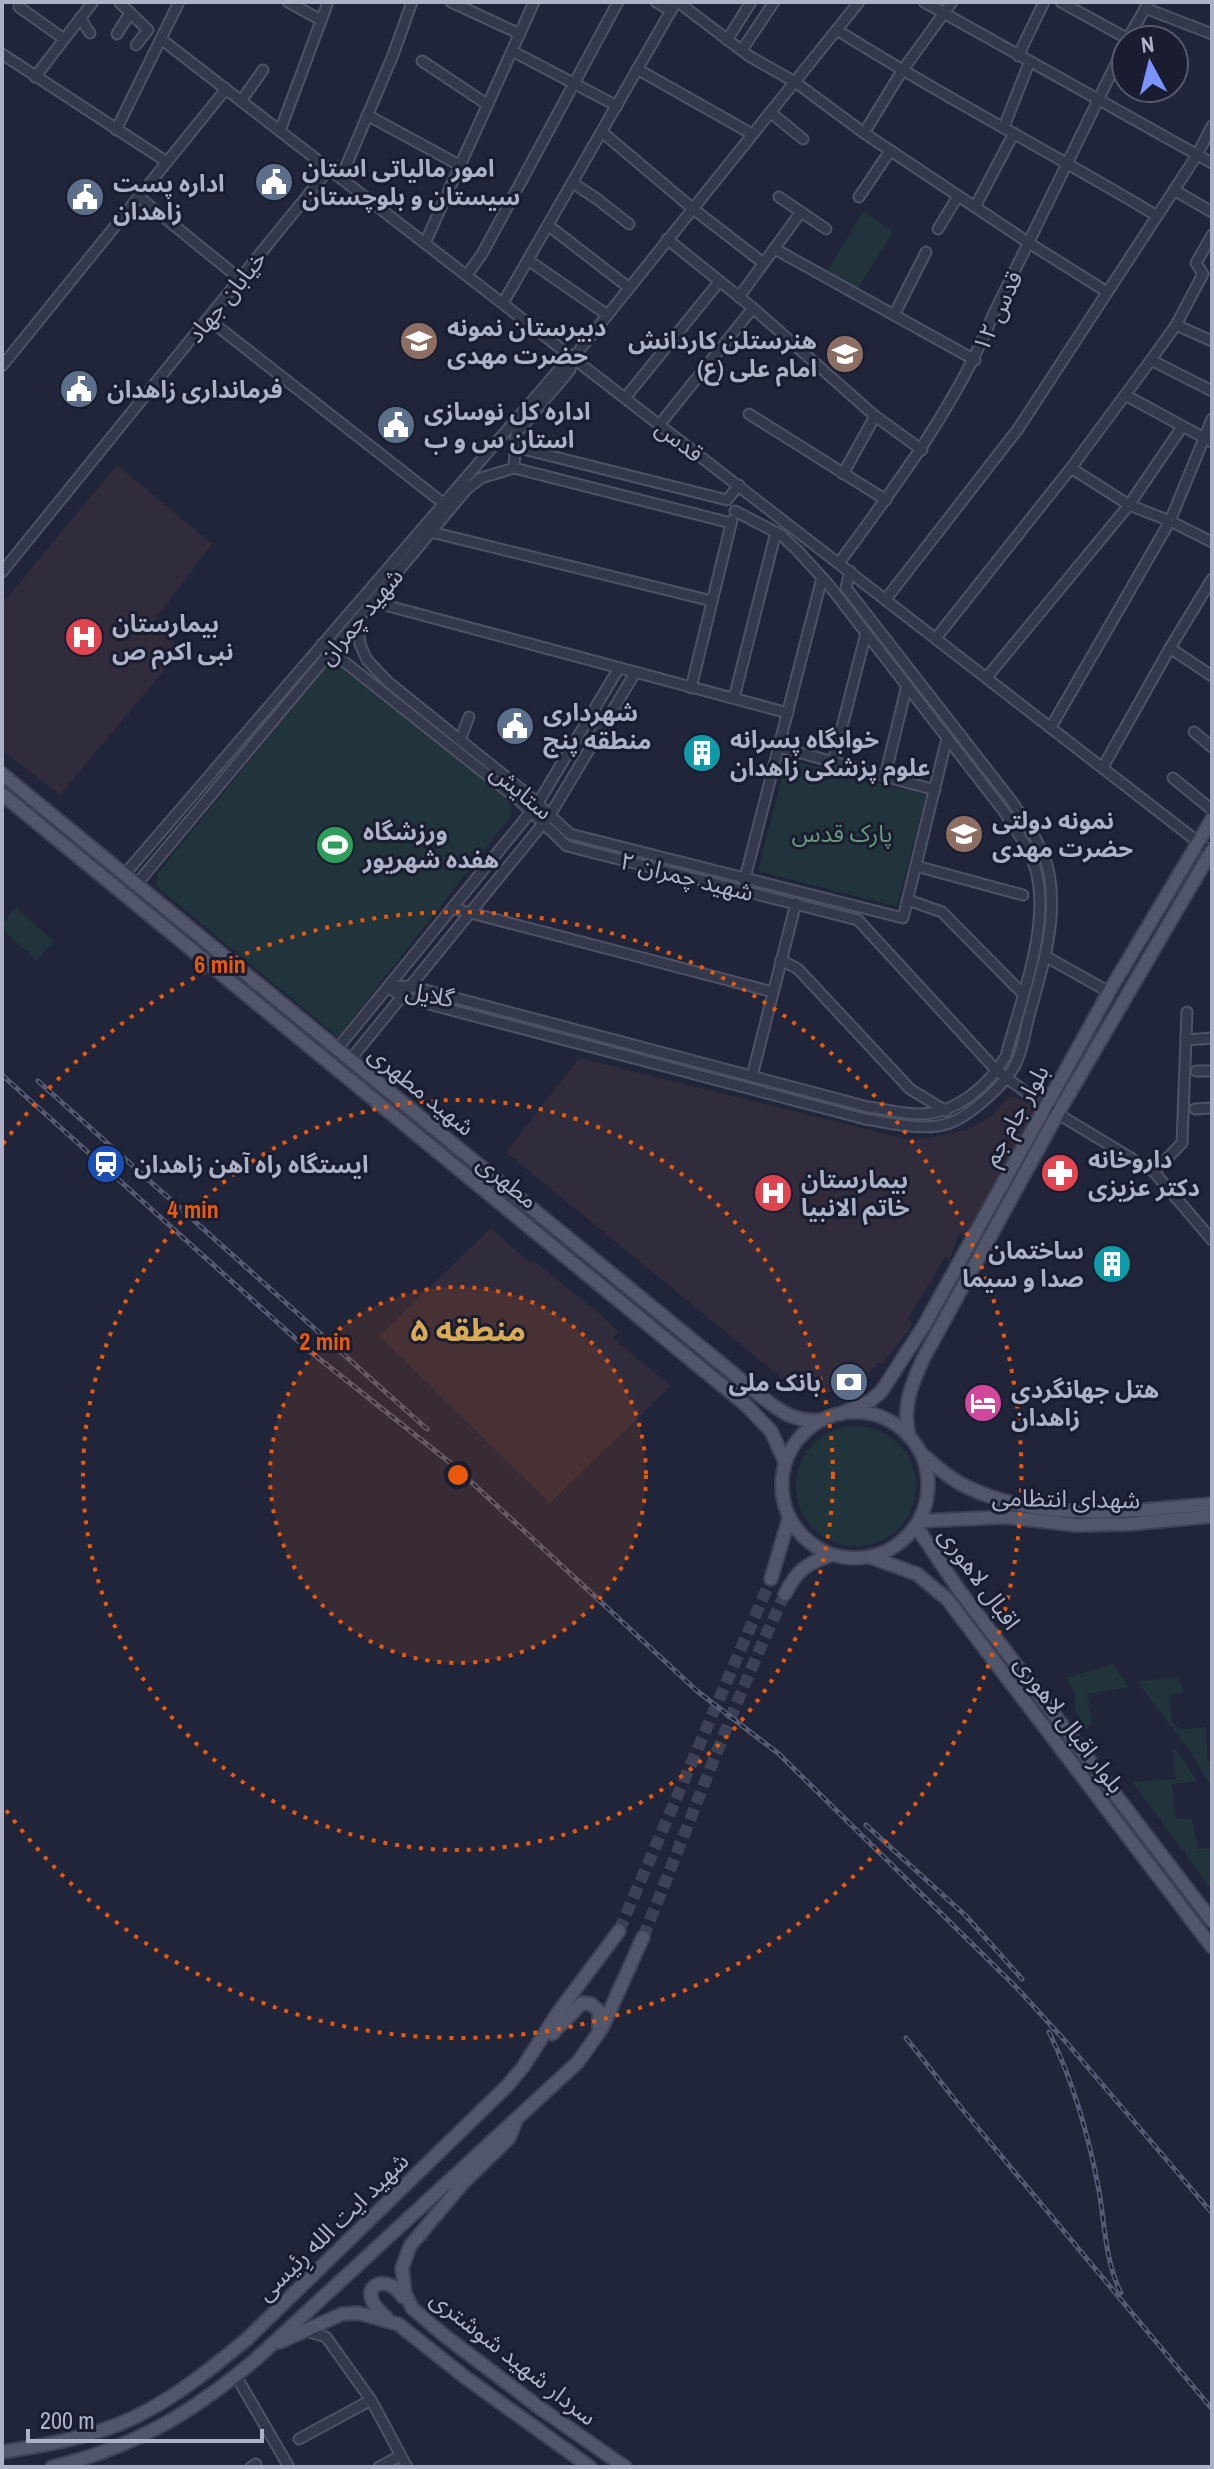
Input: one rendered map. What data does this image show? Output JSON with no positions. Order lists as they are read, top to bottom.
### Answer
{
  "streets": {
    "main road": [
      "شهید مطهری",
      "بلوار جام جم",
      "مطهری",
      "شهدای انتظامی",
      "اقبال لاهوری",
      "بلوار اقبال لاهوری",
      "شهید ایت الله رِئیسی",
      "سردار شهید شوشتری"
    ],
    "street": [
      "خیابان جهاد",
      "قدس ۱۲",
      "قدس",
      "شهید چمران",
      "ستایش",
      "شهید چمران ۲",
      "گلایل"
    ]
  },
  "crossings": [
    ["خیابان جهاد", "قدس"],
    ["قدس ۱۲", "قدس"],
    ["قدس", "شهید چمران"],
    ["قدس", "گلایل"],
    ["قدس", "بلوار جام جم"],
    ["شهید چمران", "ستایش"],
    ["شهید چمران", "شهید مطهری"],
    ["ستایش", "شهید چمران ۲"],
    ["شهید چمران ۲", "گلایل"],
    ["شهید چمران ۲", "بلوار جام جم"],
    ["شهید مطهری", "بلوار جام جم"],
    ["شهید مطهری", "مطهری"],
    ["شهید مطهری", "شهدای انتظامی"],
    ["شهید مطهری", "اقبال لاهوری"],
    ["شهید مطهری", "بلوار اقبال لاهوری"],
    ["بلوار جام جم", "مطهری"],
    ["بلوار جام جم", "شهدای انتظامی"],
    ["بلوار جام جم", "اقبال لاهوری"],
    ["بلوار جام جم", "بلوار اقبال لاهوری"],
    ["مطهری", "شهدای انتظامی"],
    ["مطهری", "اقبال لاهوری"],
    ["مطهری", "بلوار اقبال لاهوری"],
    ["شهدای انتظامی", "اقبال لاهوری"],
    ["شهدای انتظامی", "بلوار اقبال لاهوری"],
    ["اقبال لاهوری", "بلوار اقبال لاهوری"],
    ["شهید ایت الله رِئیسی", "سردار شهید شوشتری"]
  ],
  "districts": ["منطقه ۵"],
  "parks": ["پارک قدس"],
  "places": {
    "public building": [
      "امور مالیاتی استان سیستان و بلوچستان",
      "اداره پست زاهدان",
      "فرمانداری زاهدان",
      "اداره کل نوسازی استان س و ب",
      "شهرداری منطقه پنج"
    ],
    "school or university": ["دبیرستان نمونه حضرت مهدی", "هنرستلن کاردانش امام علی (ع)", "نمونه دولتی حضرت مهدی"],
    "hospital": ["بیمارستان نبی اکرم ص", "بیمارستان خاتم الانبیا"],
    "building": ["خوابگاه پسرانه علوم پزشکی زاهدان", "ساختمان صدا و سیما"],
    "sports": ["ورزشگاه هفده شهریور"],
    "station": ["ایستگاه راه آهن زاهدان"],
    "pharmacy": ["داروخانه دکتر عزیزی"],
    "bank": ["بانک ملی"],
    "hotel": ["هتل جهانگردی زاهدان"]
  },
  "scale_bar": "200 m",
  "north": "top",
  "rings": ["6 min", "4 min", "2 min"]
}
